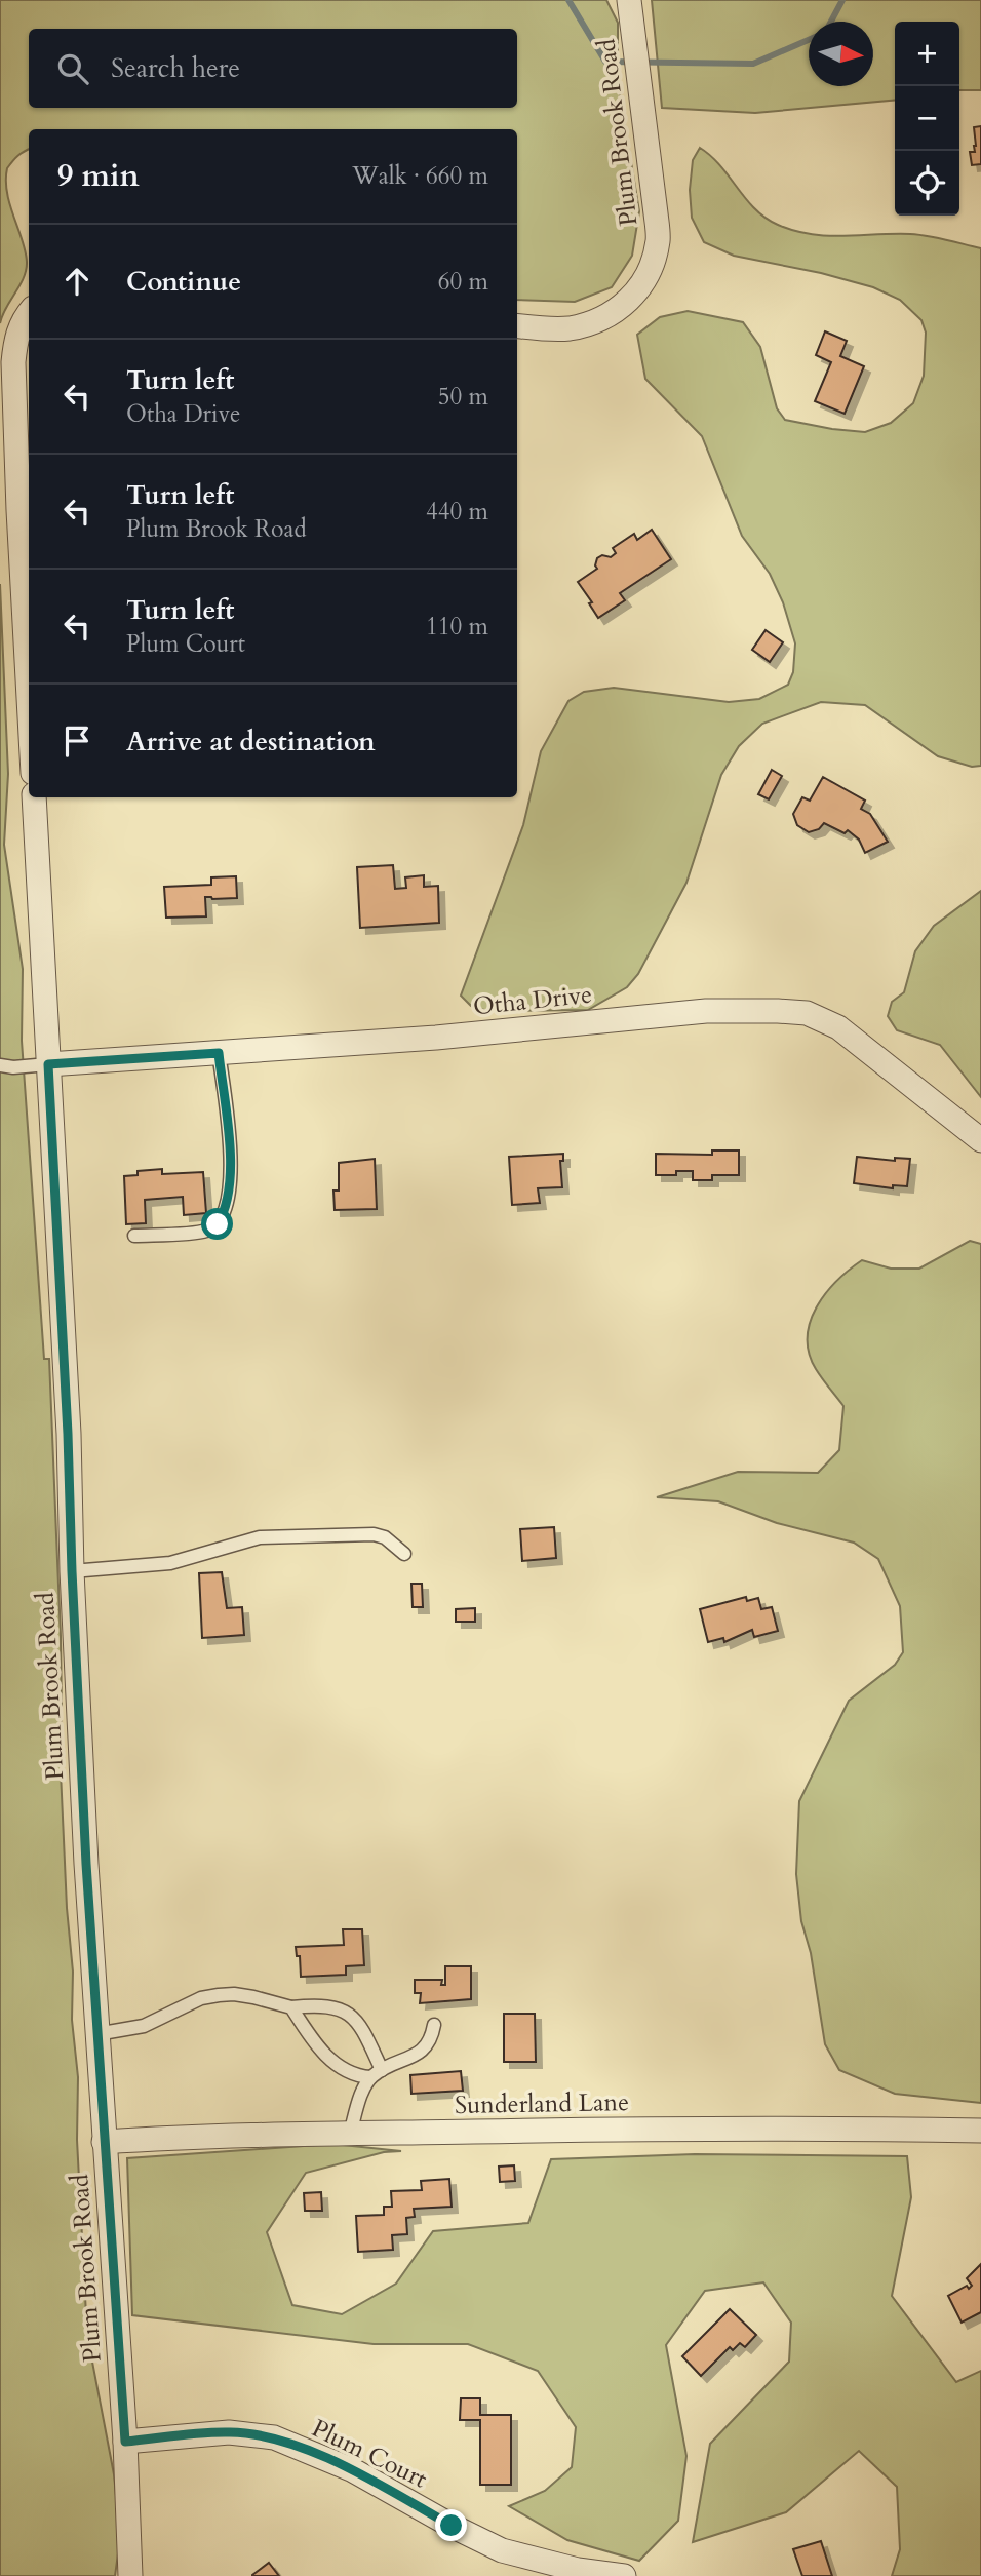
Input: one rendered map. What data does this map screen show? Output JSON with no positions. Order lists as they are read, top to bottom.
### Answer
{
  "streets": {
    "street": [
      "Plum Brook Road",
      "Otha Drive",
      "Sunderland Lane",
      "Plum Court"
    ]
  },
  "crossings": [
    ["Plum Brook Road", "Otha Drive"],
    ["Plum Brook Road", "Sunderland Lane"],
    ["Plum Brook Road", "Plum Court"]
  ],
  "north": "right",
  "page": {
    "map_buttons": ["+", "−"],
    "search": "Search here",
    "heading": ["9 min", "Walk · 660 m"],
    "list": [
      ["Continue", "60 m"],
      ["Turn left", "Otha Drive", "50 m"],
      ["Turn left", "Plum Brook Road", "440 m"],
      ["Turn left", "Plum Court", "110 m"],
      "Arrive at destination"
    ]
  }
}
